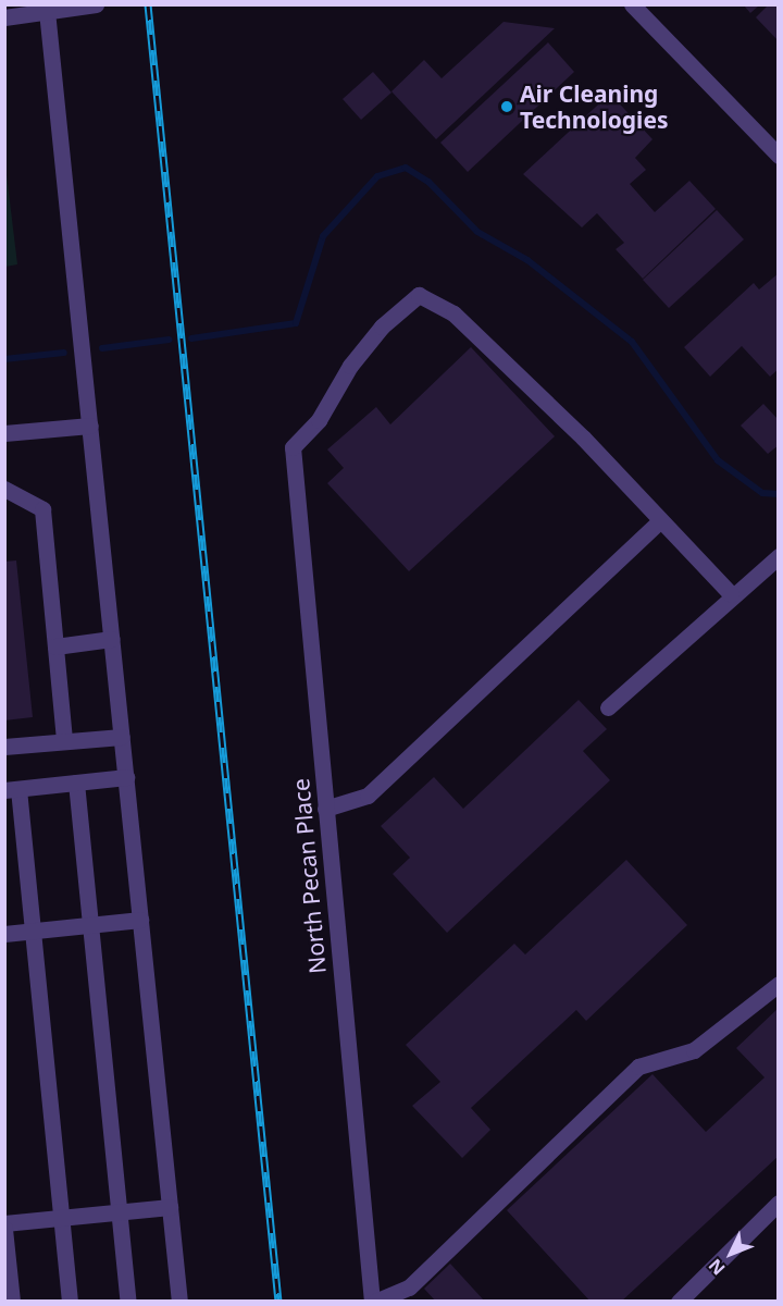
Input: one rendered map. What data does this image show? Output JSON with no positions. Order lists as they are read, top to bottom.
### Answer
{
  "streets": {
    "street": ["North Pecan Place"]
  },
  "places": ["Air Cleaning Technologies"],
  "north": "bottom left"
}
